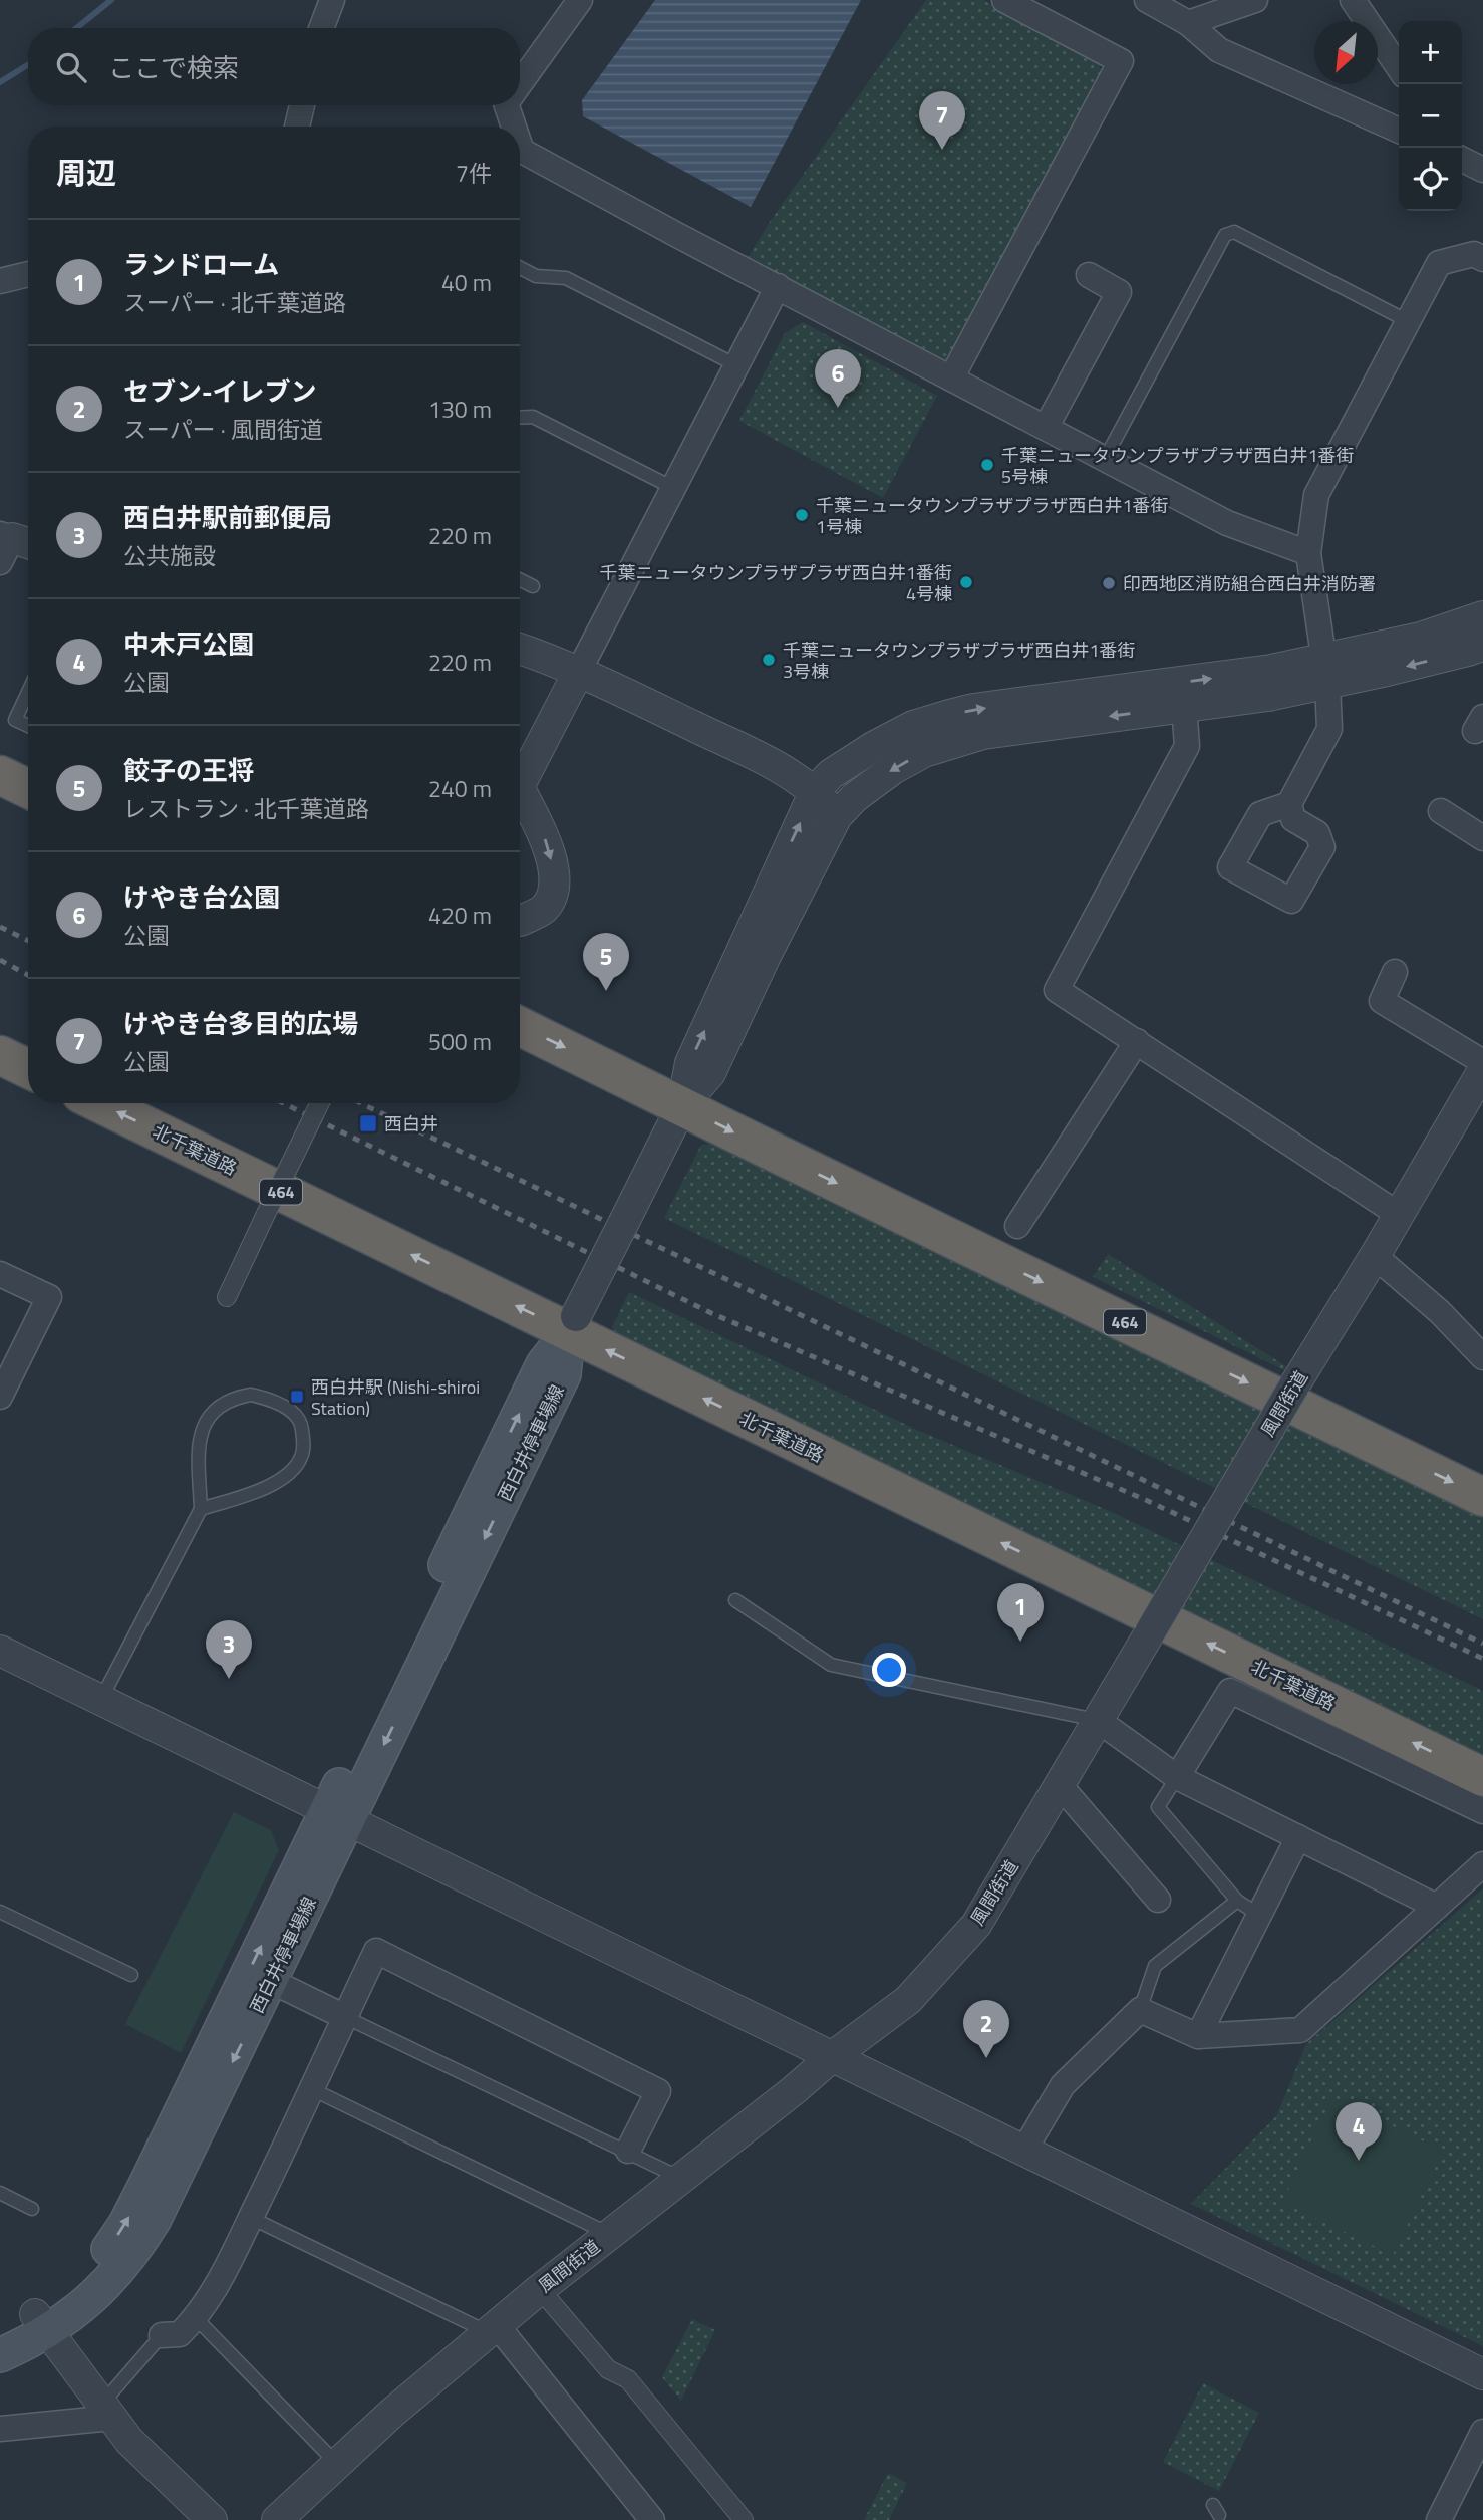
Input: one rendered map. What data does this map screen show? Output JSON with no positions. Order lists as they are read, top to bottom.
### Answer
{
  "streets": {
    "highway": ["北千葉道路", "464"],
    "main road": ["西白井停車場線"],
    "street": ["風間街道"]
  },
  "crossings": [
    ["北千葉道路", "西白井停車場線"]
  ],
  "places": {
    "other": [
      "千葉ニュータウンプラザプラザ西白井1番街 5号棟",
      "千葉ニュータウンプラザプラザ西白井1番街 1号棟",
      "千葉ニュータウンプラザプラザ西白井1番街 4号棟",
      "印西地区消防組合西白井消防署",
      "千葉ニュータウンプラザプラザ西白井1番街 3号棟"
    ],
    "transit": ["西白井", "西白井駅 (Nishi-shiroi Station)"]
  },
  "north": "bottom left",
  "page": {
    "map_buttons": ["+", "−"],
    "search": "ここで検索",
    "pins": [
      "7",
      "6",
      "5",
      "1",
      "3",
      "2",
      "4"
    ],
    "heading": ["周辺", "7件"],
    "list": [
      {
        "mark": "1",
        "name": "ランドローム",
        "note": "スーパー · 北千葉道路",
        "value": "40 m"
      },
      {
        "mark": "2",
        "name": "セブン-イレブン",
        "note": "スーパー · 風間街道",
        "value": "130 m"
      },
      {
        "mark": "3",
        "name": "西白井駅前郵便局",
        "note": "公共施設",
        "value": "220 m"
      },
      {
        "mark": "4",
        "name": "中木戸公園",
        "note": "公園",
        "value": "220 m"
      },
      {
        "mark": "5",
        "name": "餃子の王将",
        "note": "レストラン · 北千葉道路",
        "value": "240 m"
      },
      {
        "mark": "6",
        "name": "けやき台公園",
        "note": "公園",
        "value": "420 m"
      },
      {
        "mark": "7",
        "name": "けやき台多目的広場",
        "note": "公園",
        "value": "500 m"
      }
    ]
  }
}
